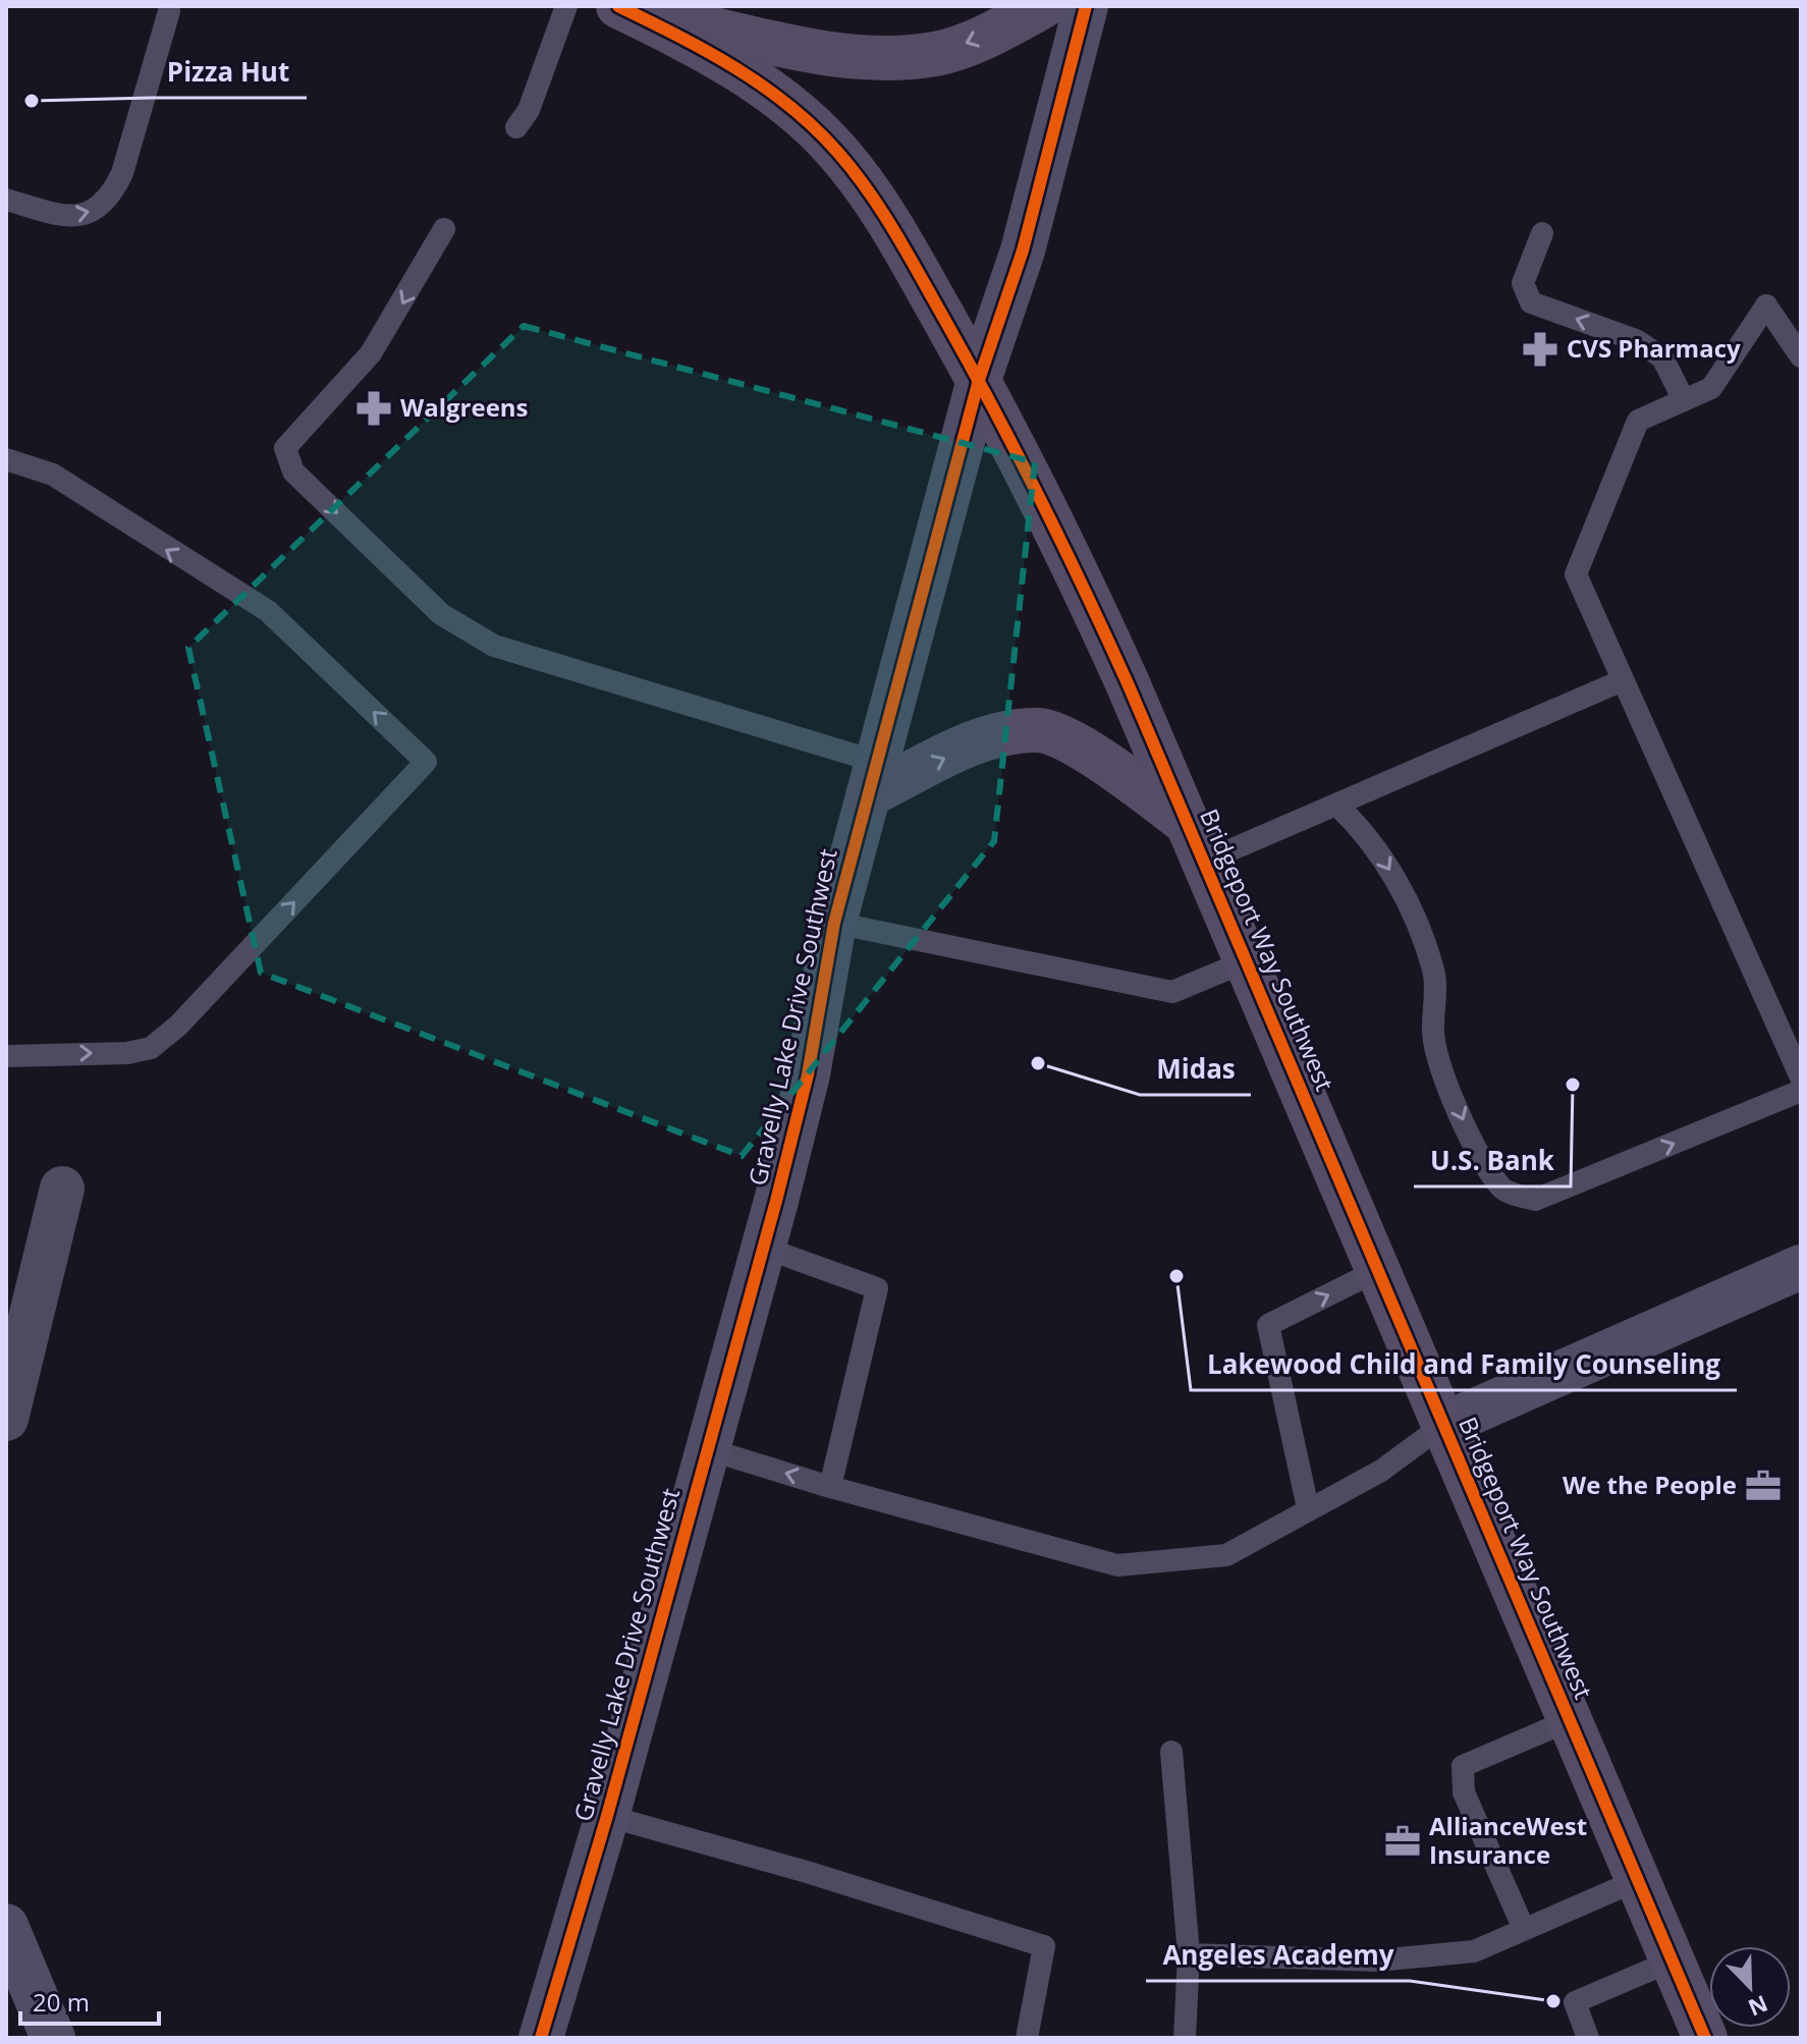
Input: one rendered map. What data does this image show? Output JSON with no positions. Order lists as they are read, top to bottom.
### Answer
{
  "streets": {
    "main road": ["Bridgeport Way Southwest"],
    "street": ["Gravelly Lake Drive Southwest"]
  },
  "crossings": [
    ["Bridgeport Way Southwest", "Gravelly Lake Drive Southwest"]
  ],
  "places": {
    "other": [
      "Pizza Hut",
      "Midas",
      "U.S. Bank",
      "Lakewood Child and Family Counseling",
      "Angeles Academy"
    ],
    "pharmacy": ["CVS Pharmacy", "Walgreens"],
    "office": ["We the People", "AllianceWest Insurance"]
  },
  "scale_bar": "20 m",
  "north": "bottom right"
}
